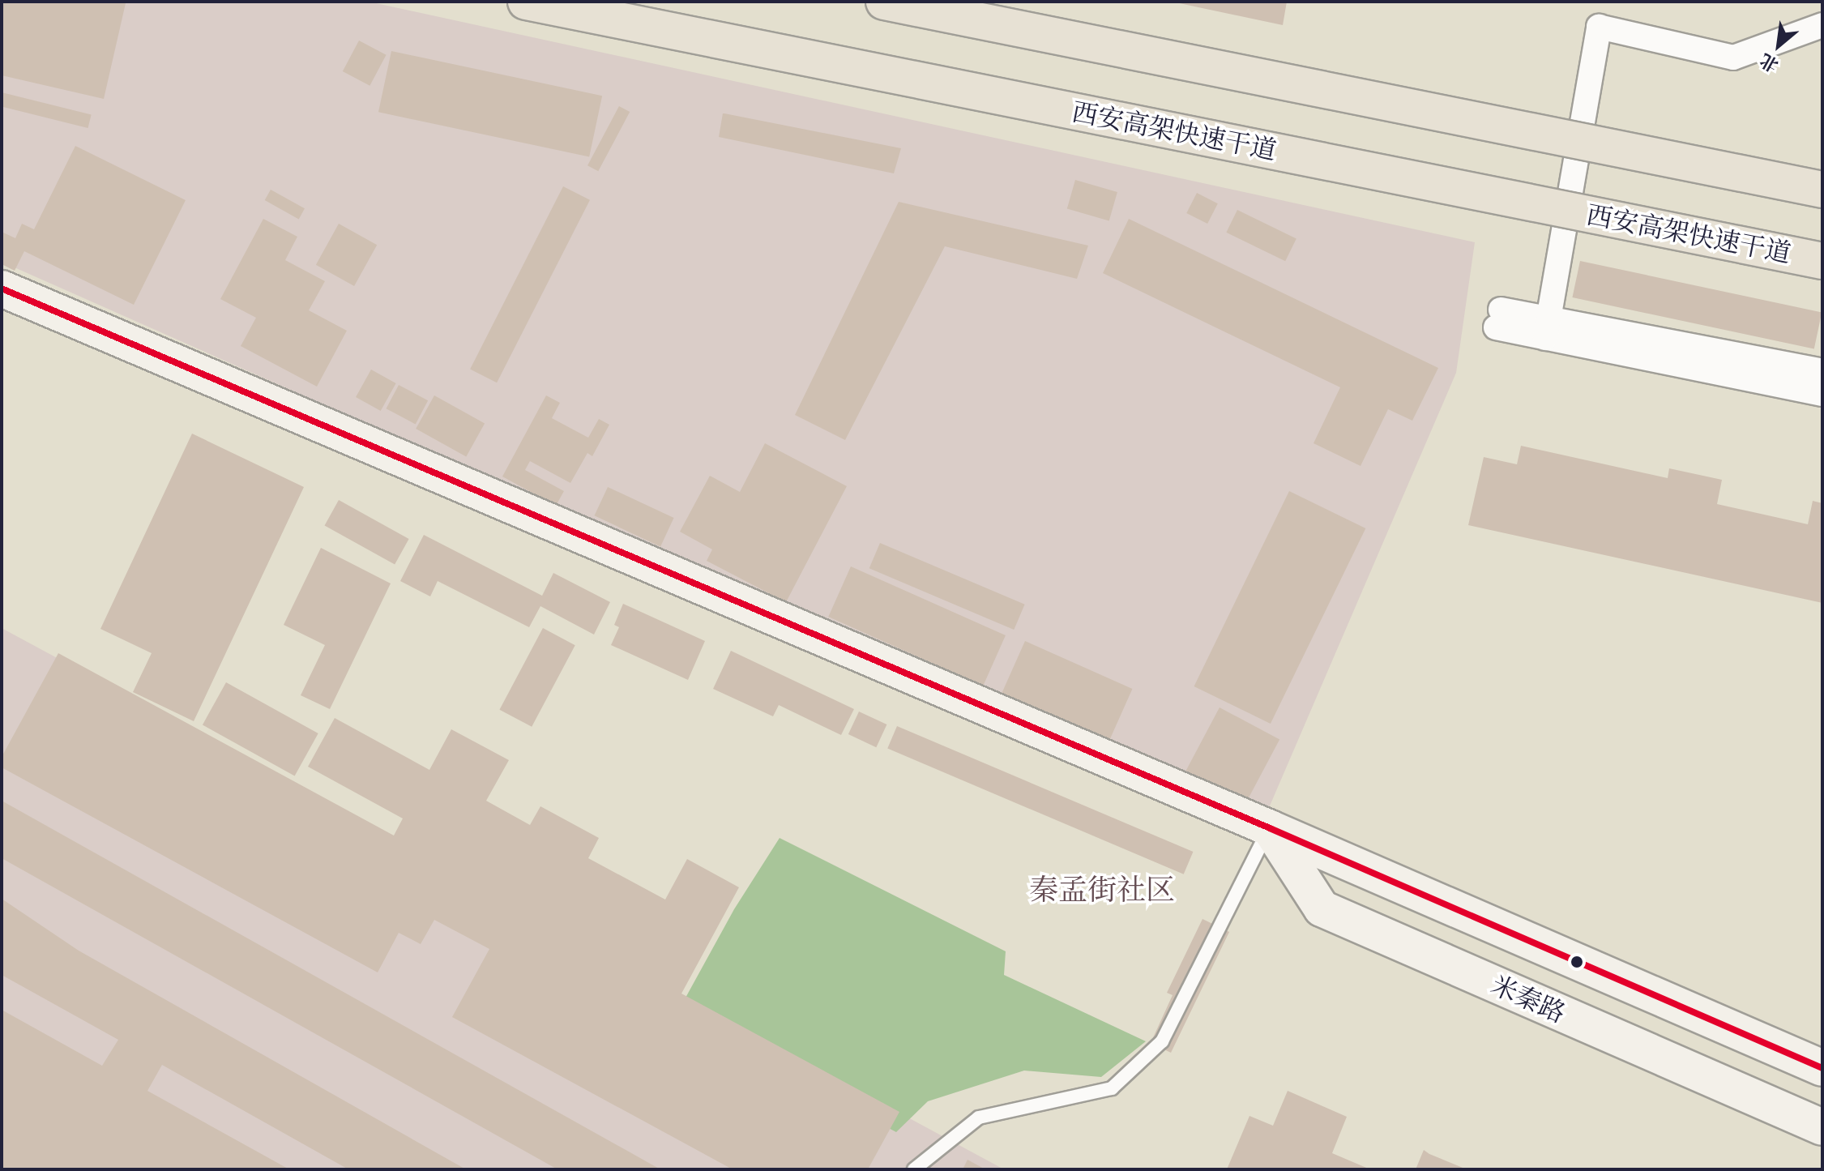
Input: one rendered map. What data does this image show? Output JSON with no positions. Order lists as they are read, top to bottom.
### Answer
{
  "streets": {
    "highway": ["西安高架快速干道"],
    "street": ["米秦路"]
  },
  "districts": ["秦孟街社区"],
  "north": "bottom left"
}
